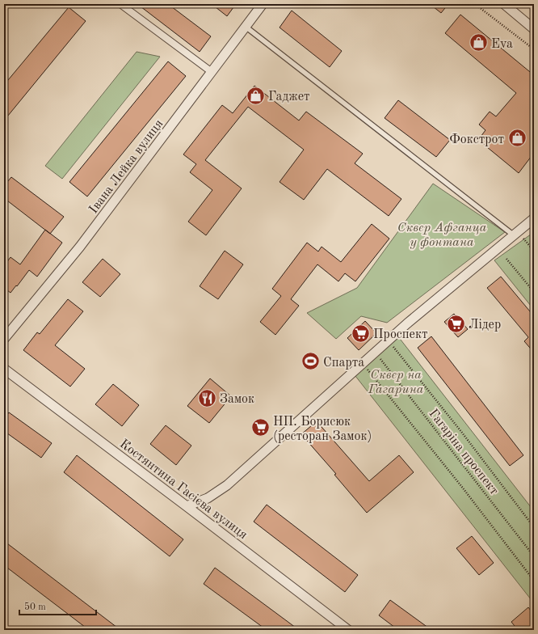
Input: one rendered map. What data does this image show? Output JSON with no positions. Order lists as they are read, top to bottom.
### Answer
{
  "streets": {
    "street": ["Івана Лейка вулиця", "Костянтина Гасієва вулиця"],
    "path": ["Гагаріна проспект"]
  },
  "parks": ["Сквер Афганца у фонтана", "Сквер на Гагарина"],
  "places": {
    "shop": ["Eva", "Гаджет", "Фокстрот"],
    "supermarket": ["Лідер", "Проспект", "НП. Борисюк (ресторан Замок)"],
    "sports": ["Спарта"],
    "restaurant": ["Замок"]
  },
  "scale_bar": "50 m"
}
